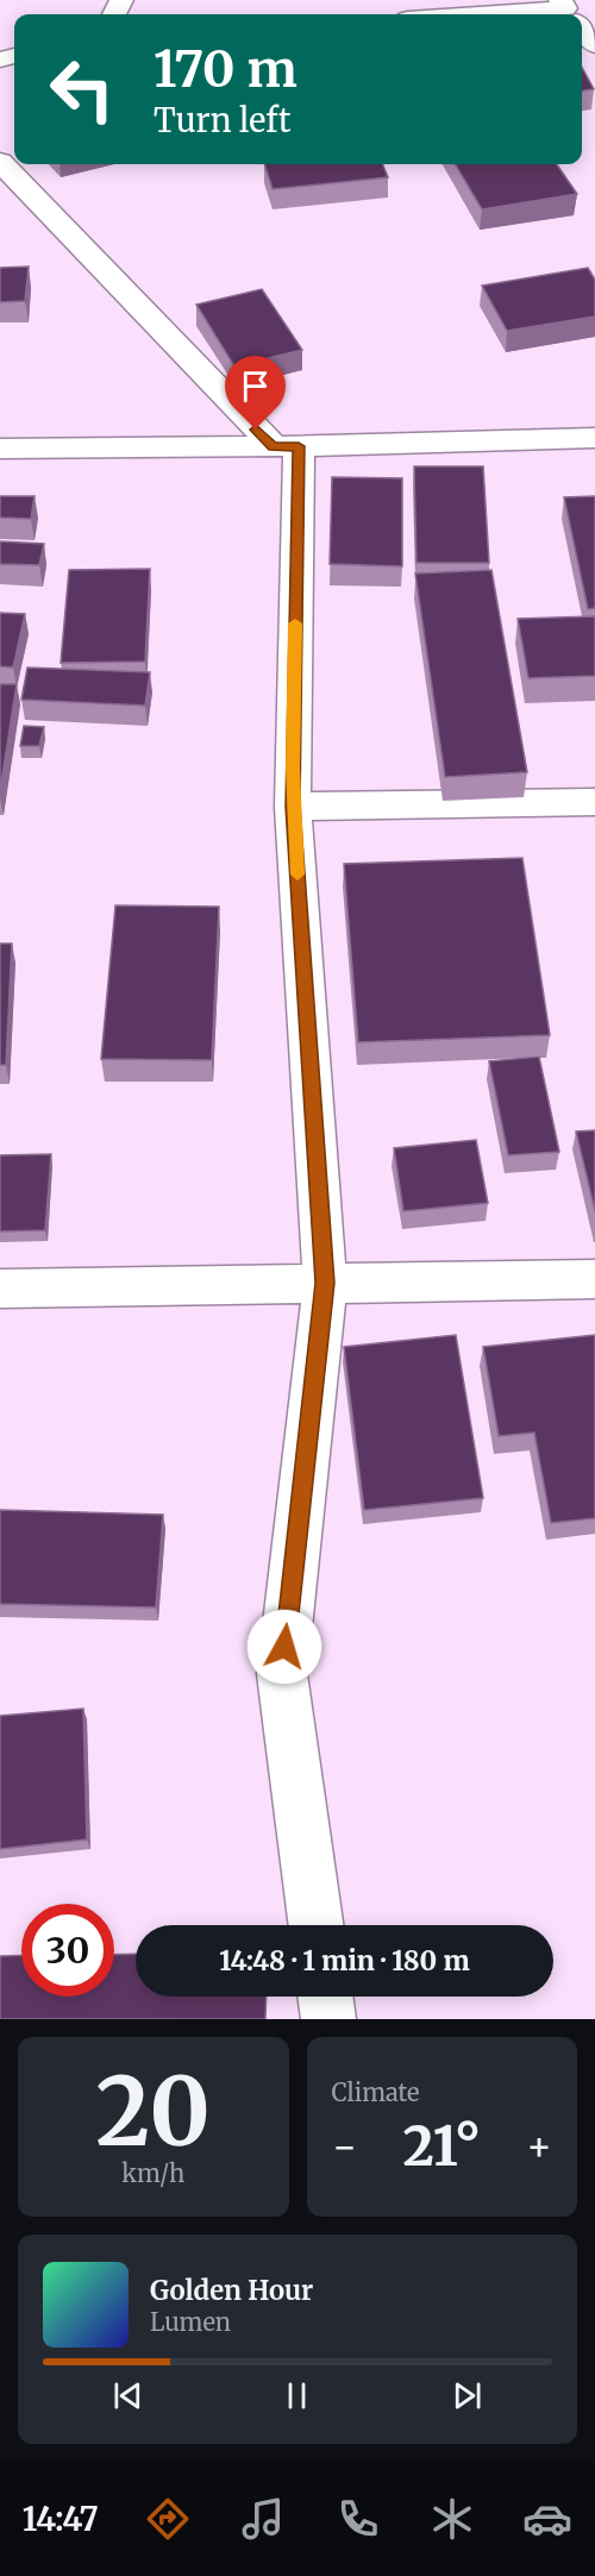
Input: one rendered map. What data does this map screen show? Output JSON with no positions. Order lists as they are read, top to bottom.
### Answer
{
  "page": {
    "turn": ["170 m", "Turn left"],
    "limit": "30",
    "trip": "14:48 · 1 min · 180 m",
    "tile": [
      ["20", "km/h"],
      "Climate"
    ],
    "heat": ["−", "21°", "+"],
    "song": ["Golden Hour", "Lumen"],
    "tabs": "14:47"
  }
}
